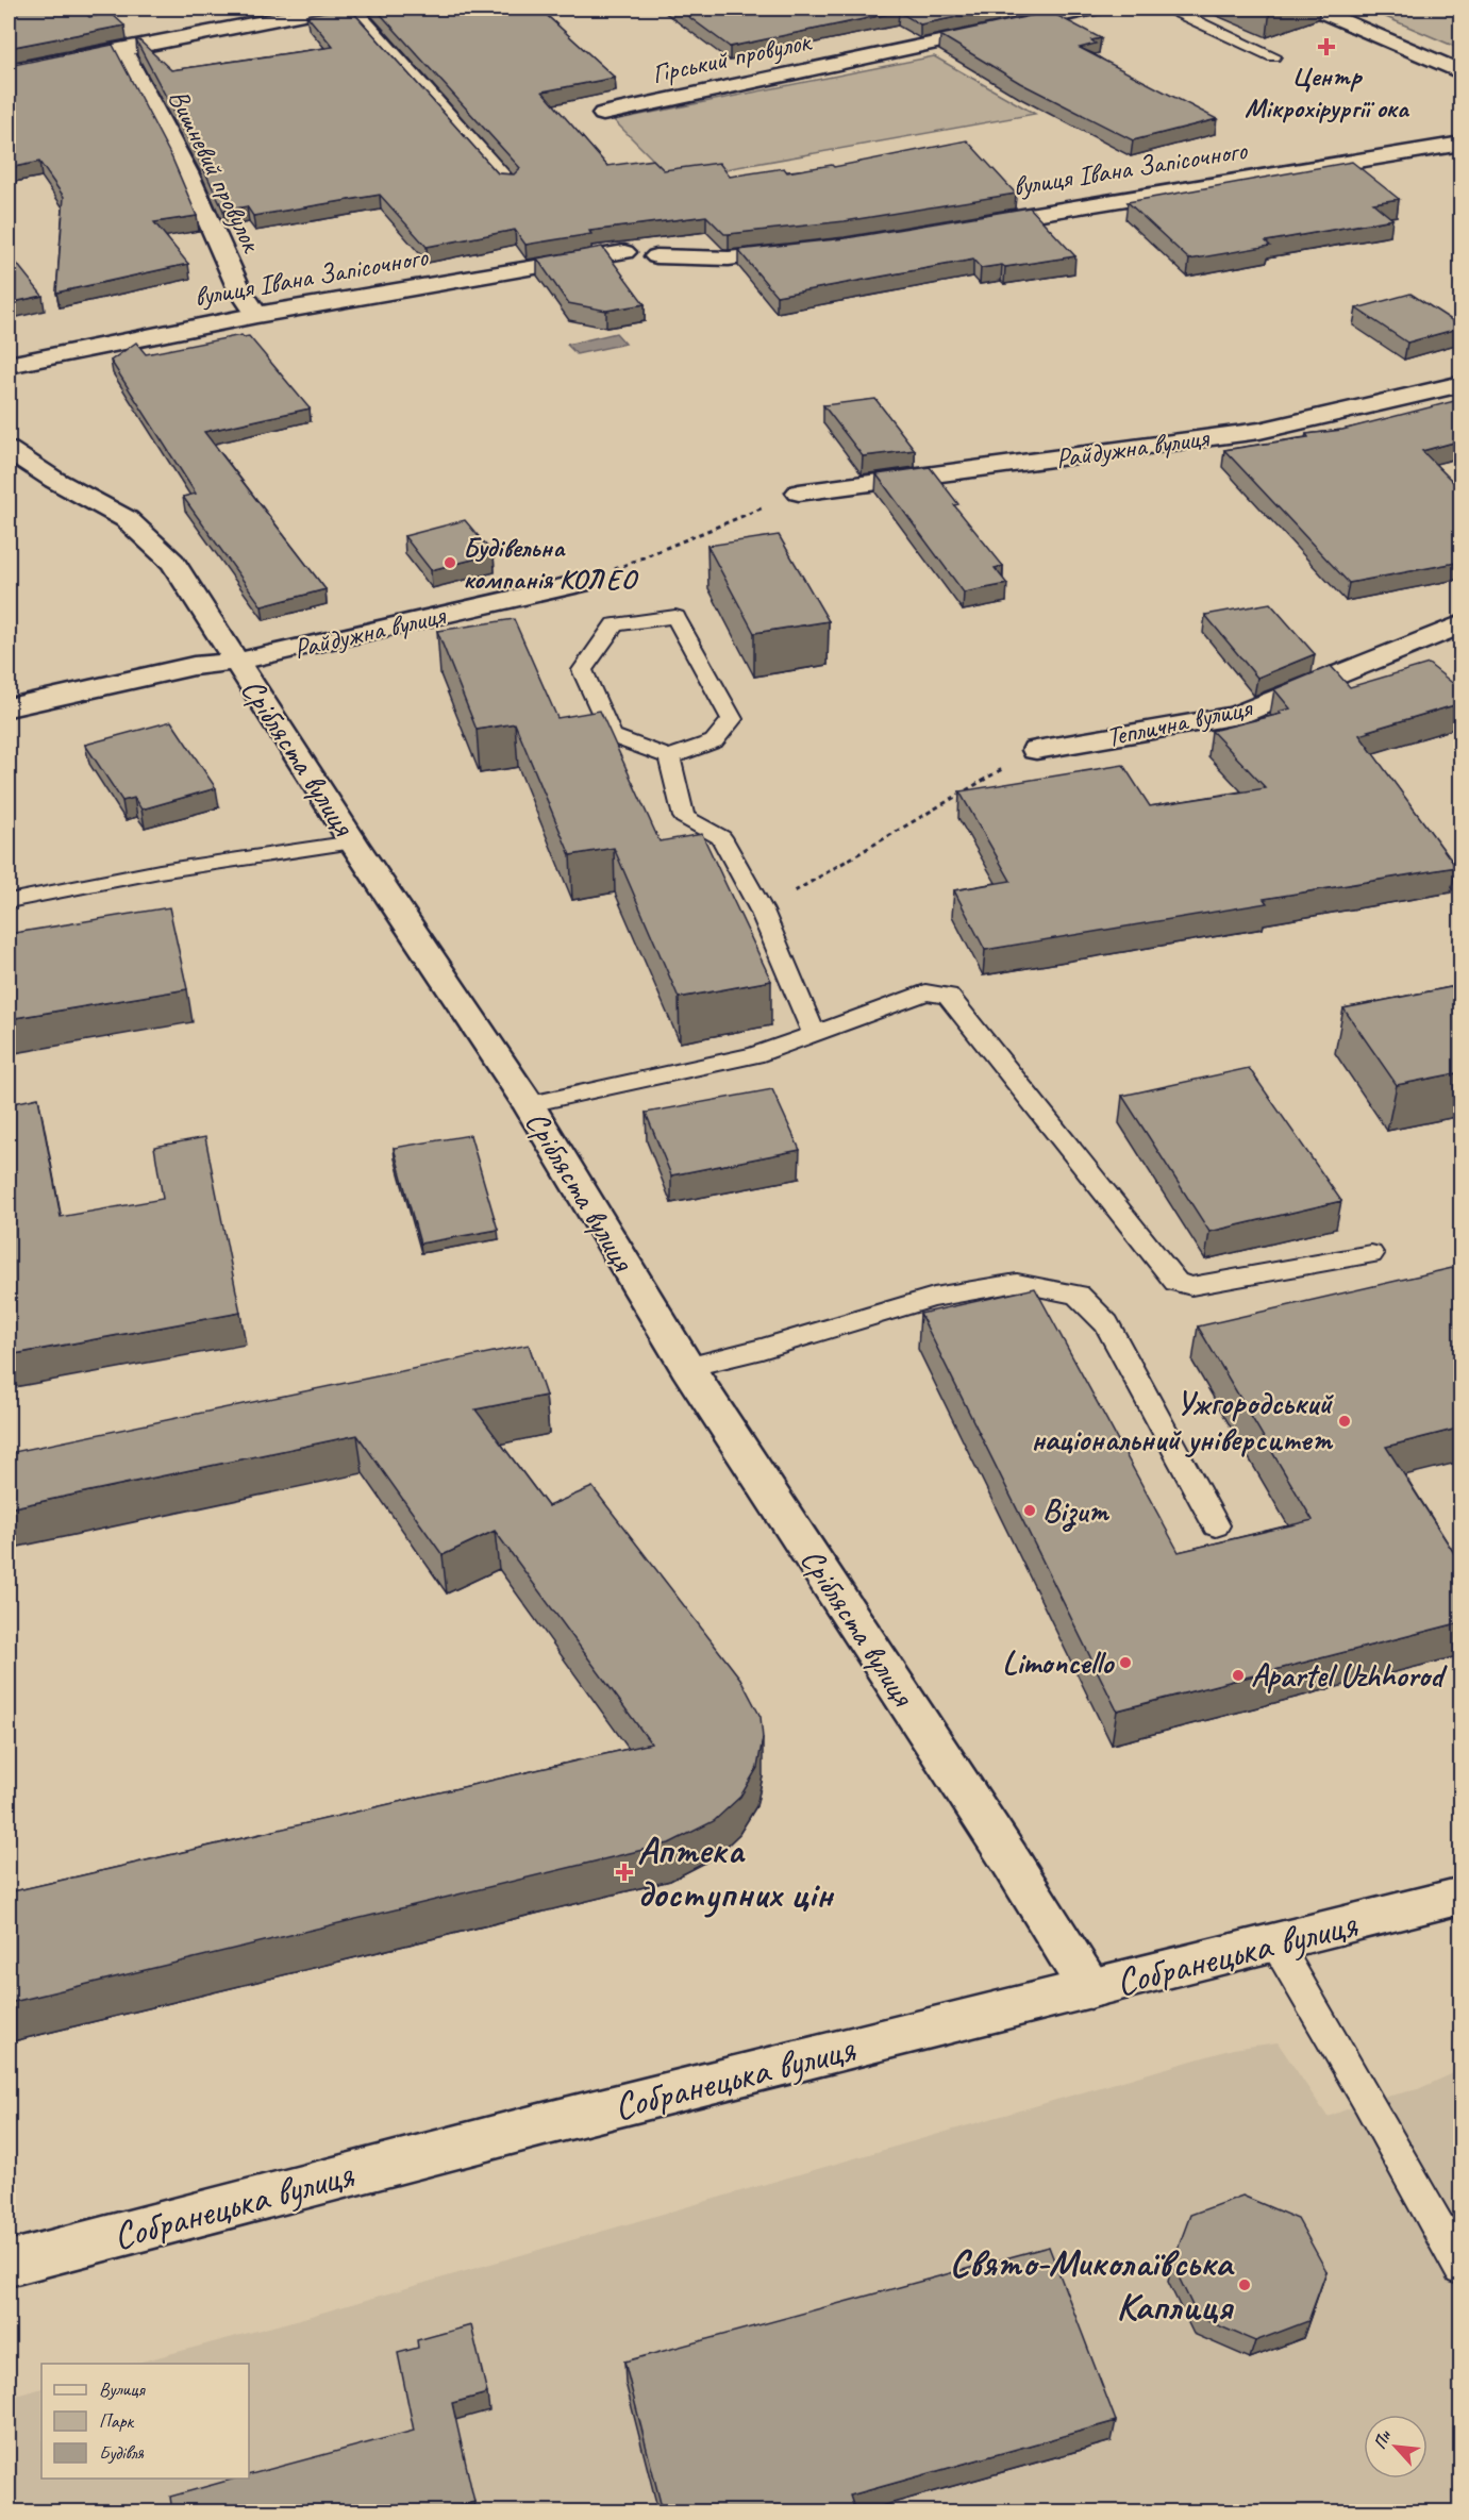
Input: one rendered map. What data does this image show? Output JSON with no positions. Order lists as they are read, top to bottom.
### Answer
{
  "streets": {
    "street": [
      "Гірський провулок",
      "вулиця Івана Запісочного",
      "Вишневий провулок",
      "Райдужна вулиця",
      "Теплична вулиця",
      "Срібляста вулиця",
      "Собранецька вулиця"
    ]
  },
  "crossings": [
    ["вулиця Івана Запісочного", "Вишневий провулок"],
    ["Райдужна вулиця", "Срібляста вулиця"],
    ["Срібляста вулиця", "Собранецька вулиця"]
  ],
  "places": {
    "health": ["Центр Мікрохірургії ока", "Аптека доступних цін"],
    "other": [
      "Будівельна компанія КОЛЕО",
      "Ужгородський національний університет",
      "Візит",
      "Limoncello",
      "Apartel Uzhhorod",
      "Свято-Миколаївська Каплиця"
    ]
  },
  "legend": ["Вулиця", "Парк", "Будівля"],
  "north": "top left"
}
